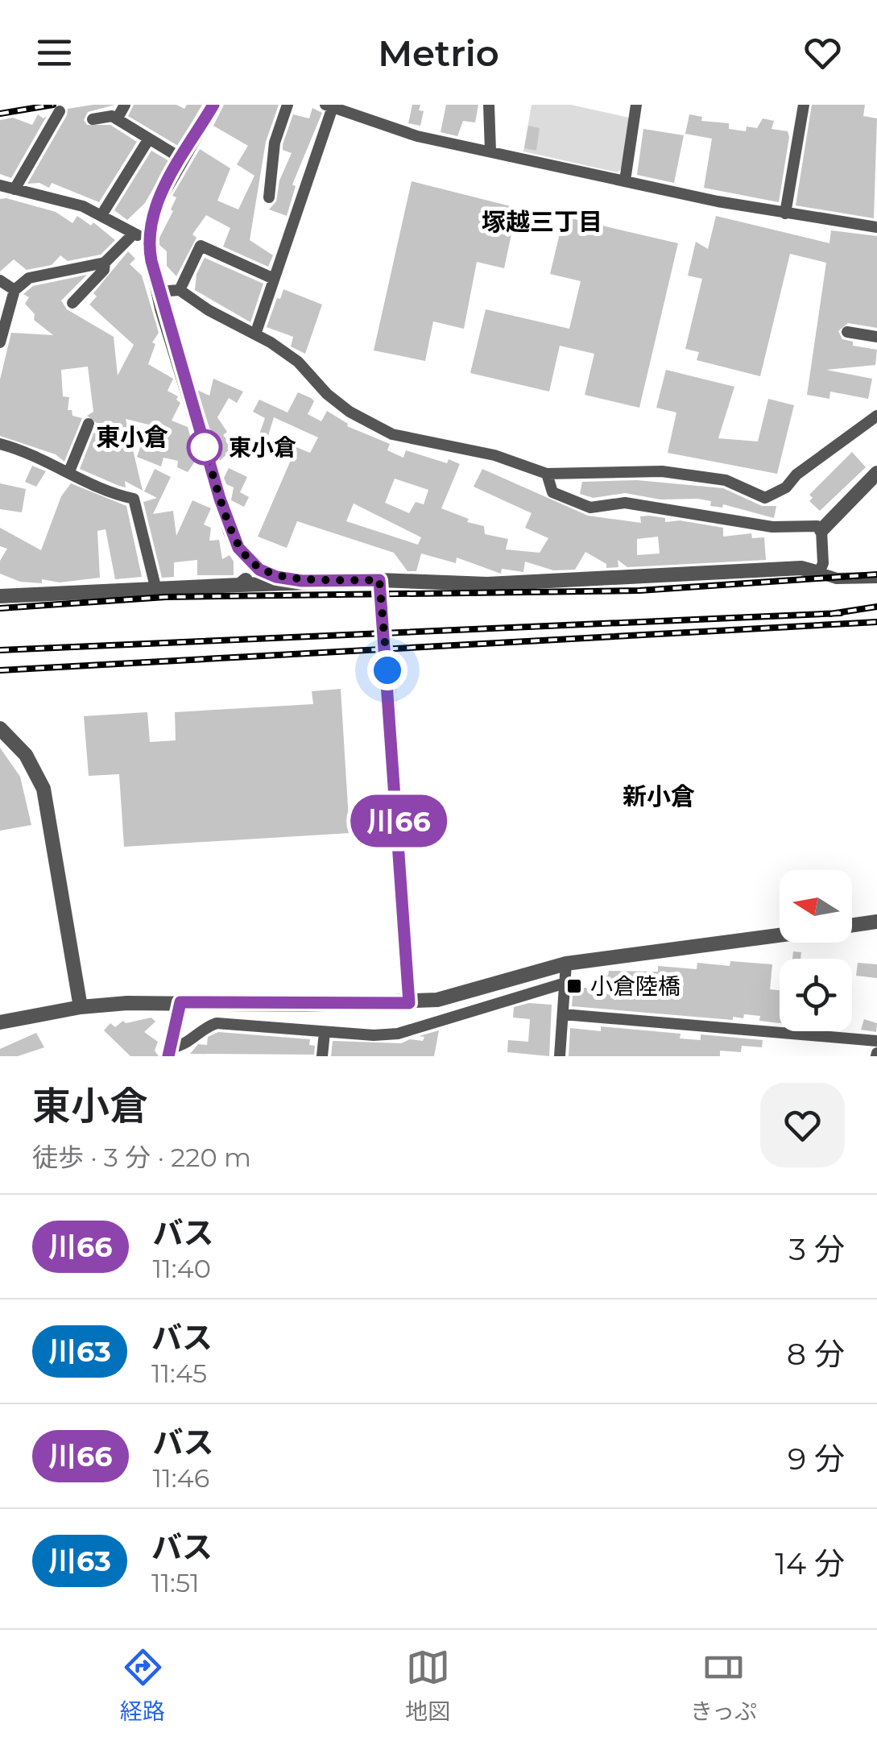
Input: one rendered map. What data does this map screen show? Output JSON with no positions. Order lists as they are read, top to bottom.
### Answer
{
  "districts": ["塚越三丁目", "東小倉", "新小倉"],
  "places": {
    "other": ["東小倉"],
    "transit": ["小倉陸橋"]
  },
  "lines": ["bus line 川66"],
  "north": "left",
  "page": {
    "header": "Metrio",
    "on_map": "川66",
    "heading": ["東小倉", "徒歩 · 3 分 · 220 m"],
    "list": [
      {
        "mark": "川66",
        "name": "バス",
        "note": "11:40",
        "value": "3 分"
      },
      {
        "mark": "川63",
        "name": "バス",
        "note": "11:45",
        "value": "8 分"
      },
      {
        "mark": "川66",
        "name": "バス",
        "note": "11:46",
        "value": "9 分"
      },
      {
        "mark": "川63",
        "name": "バス",
        "note": "11:51",
        "value": "14 分"
      }
    ],
    "tabs": ["経路", "地図", "きっぷ"]
  }
}
